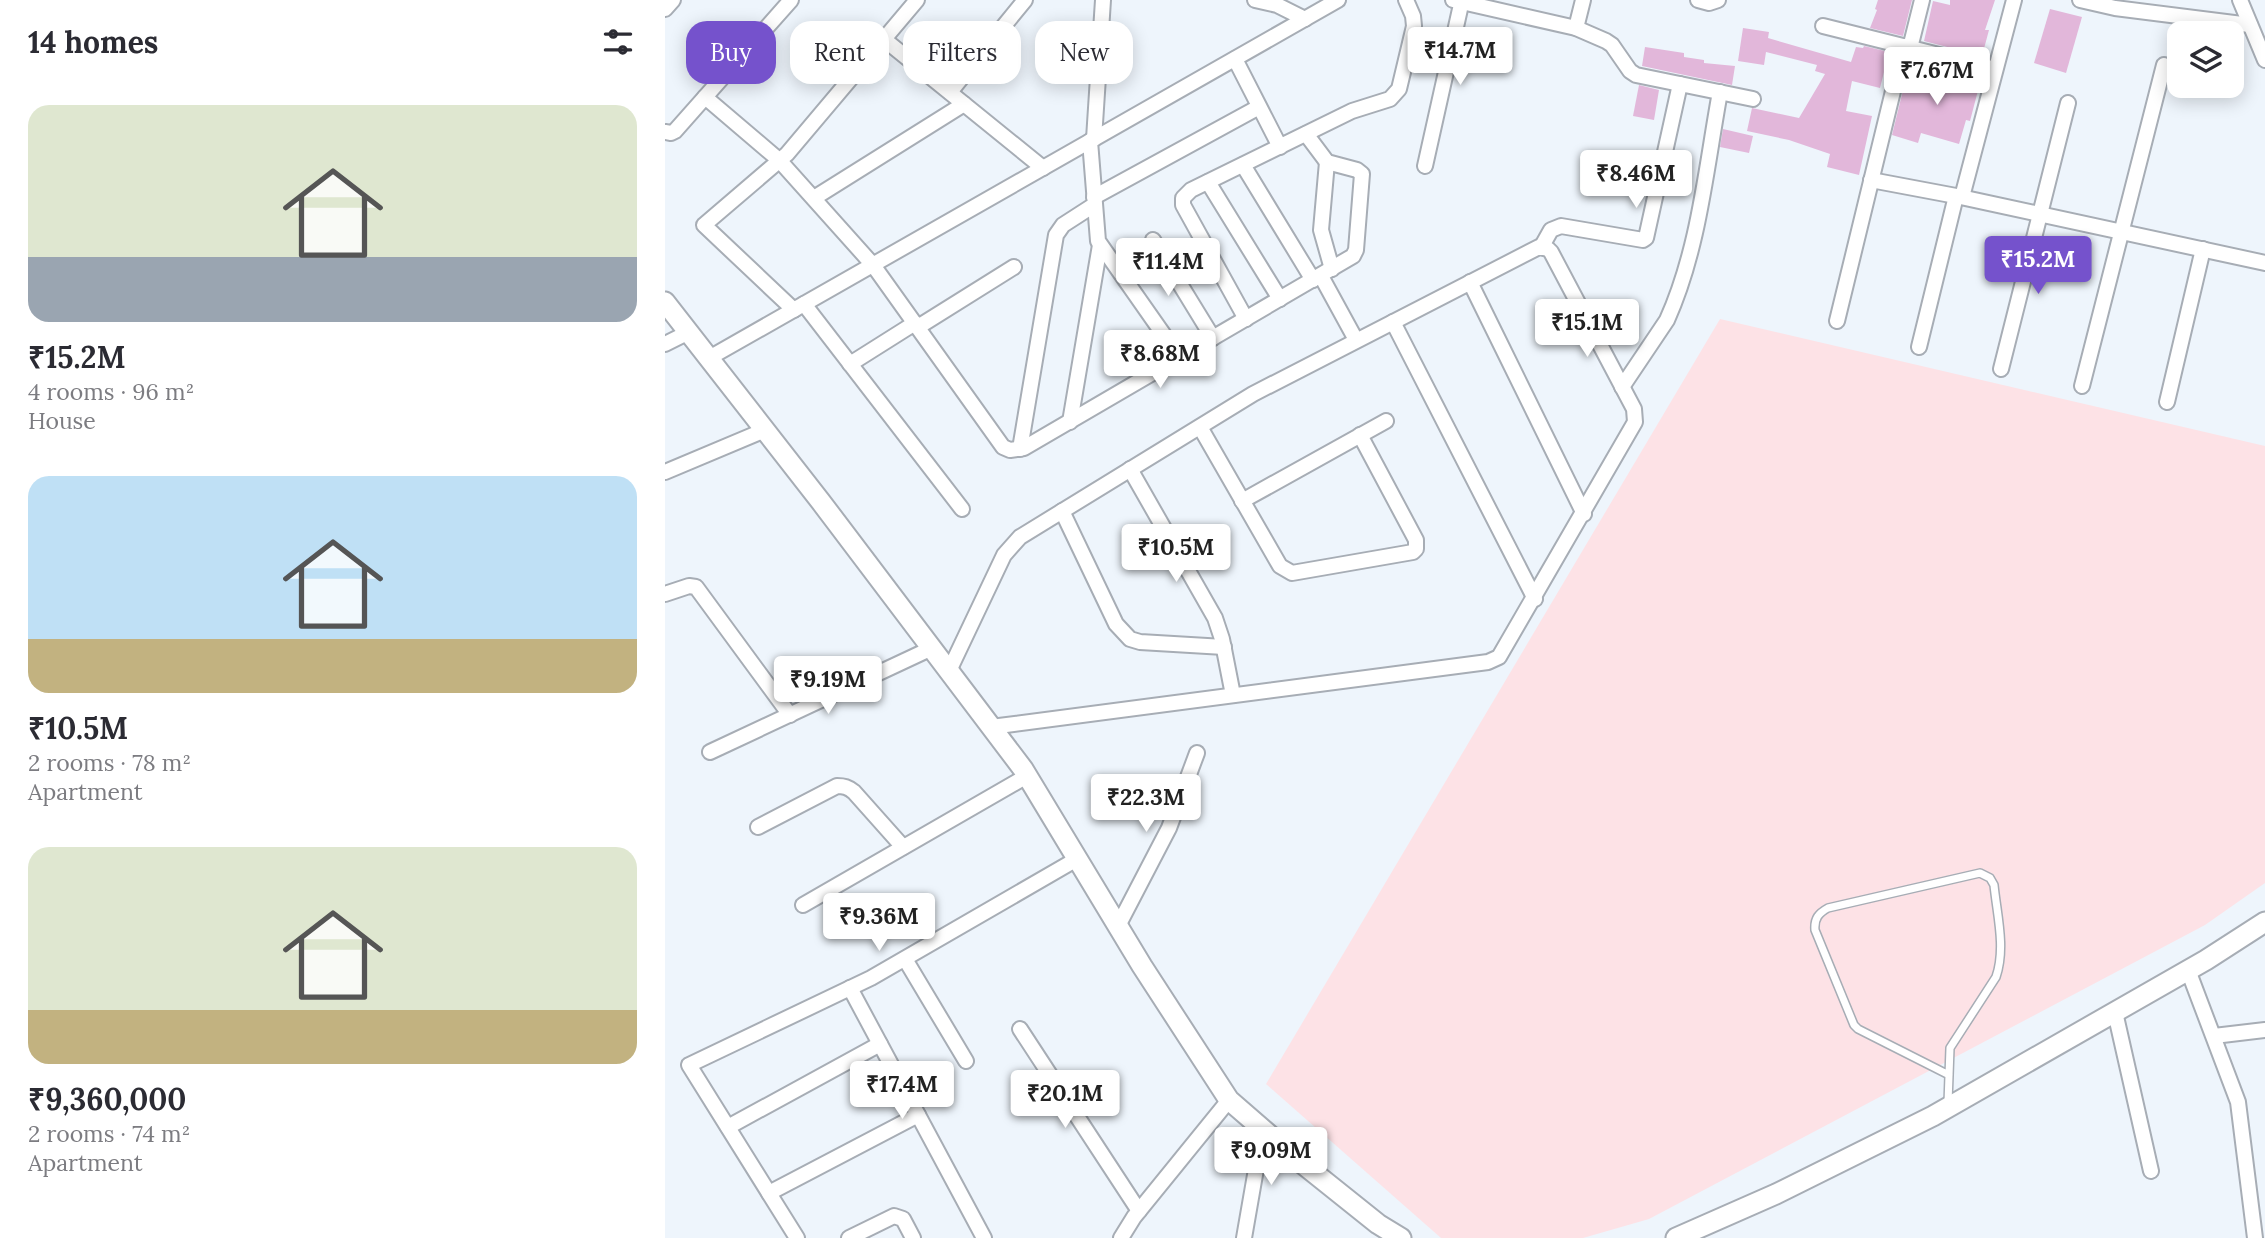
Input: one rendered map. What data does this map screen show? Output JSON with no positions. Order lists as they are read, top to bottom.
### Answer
{
  "page": {
    "heading": "14 homes",
    "chip": [
      "Buy",
      "Rent",
      "Filters",
      "New"
    ],
    "price": [
      "₹14.7M",
      "₹7.67M",
      "₹8.46M",
      "₹15.2M",
      "₹11.4M",
      "₹15.1M",
      "₹8.68M",
      "₹10.5M",
      "₹9.19M",
      "₹22.3M",
      "₹9.36M",
      "₹17.4M",
      "₹20.1M",
      "₹9.09M"
    ],
    "list": [
      {
        "name": "₹15.2M",
        "note": "4 rooms · 96 m² · House"
      },
      {
        "name": "₹10.5M",
        "note": "2 rooms · 78 m² · Apartment"
      },
      {
        "name": "₹9,360,000",
        "note": "2 rooms · 74 m² · Apartment"
      }
    ]
  }
}
